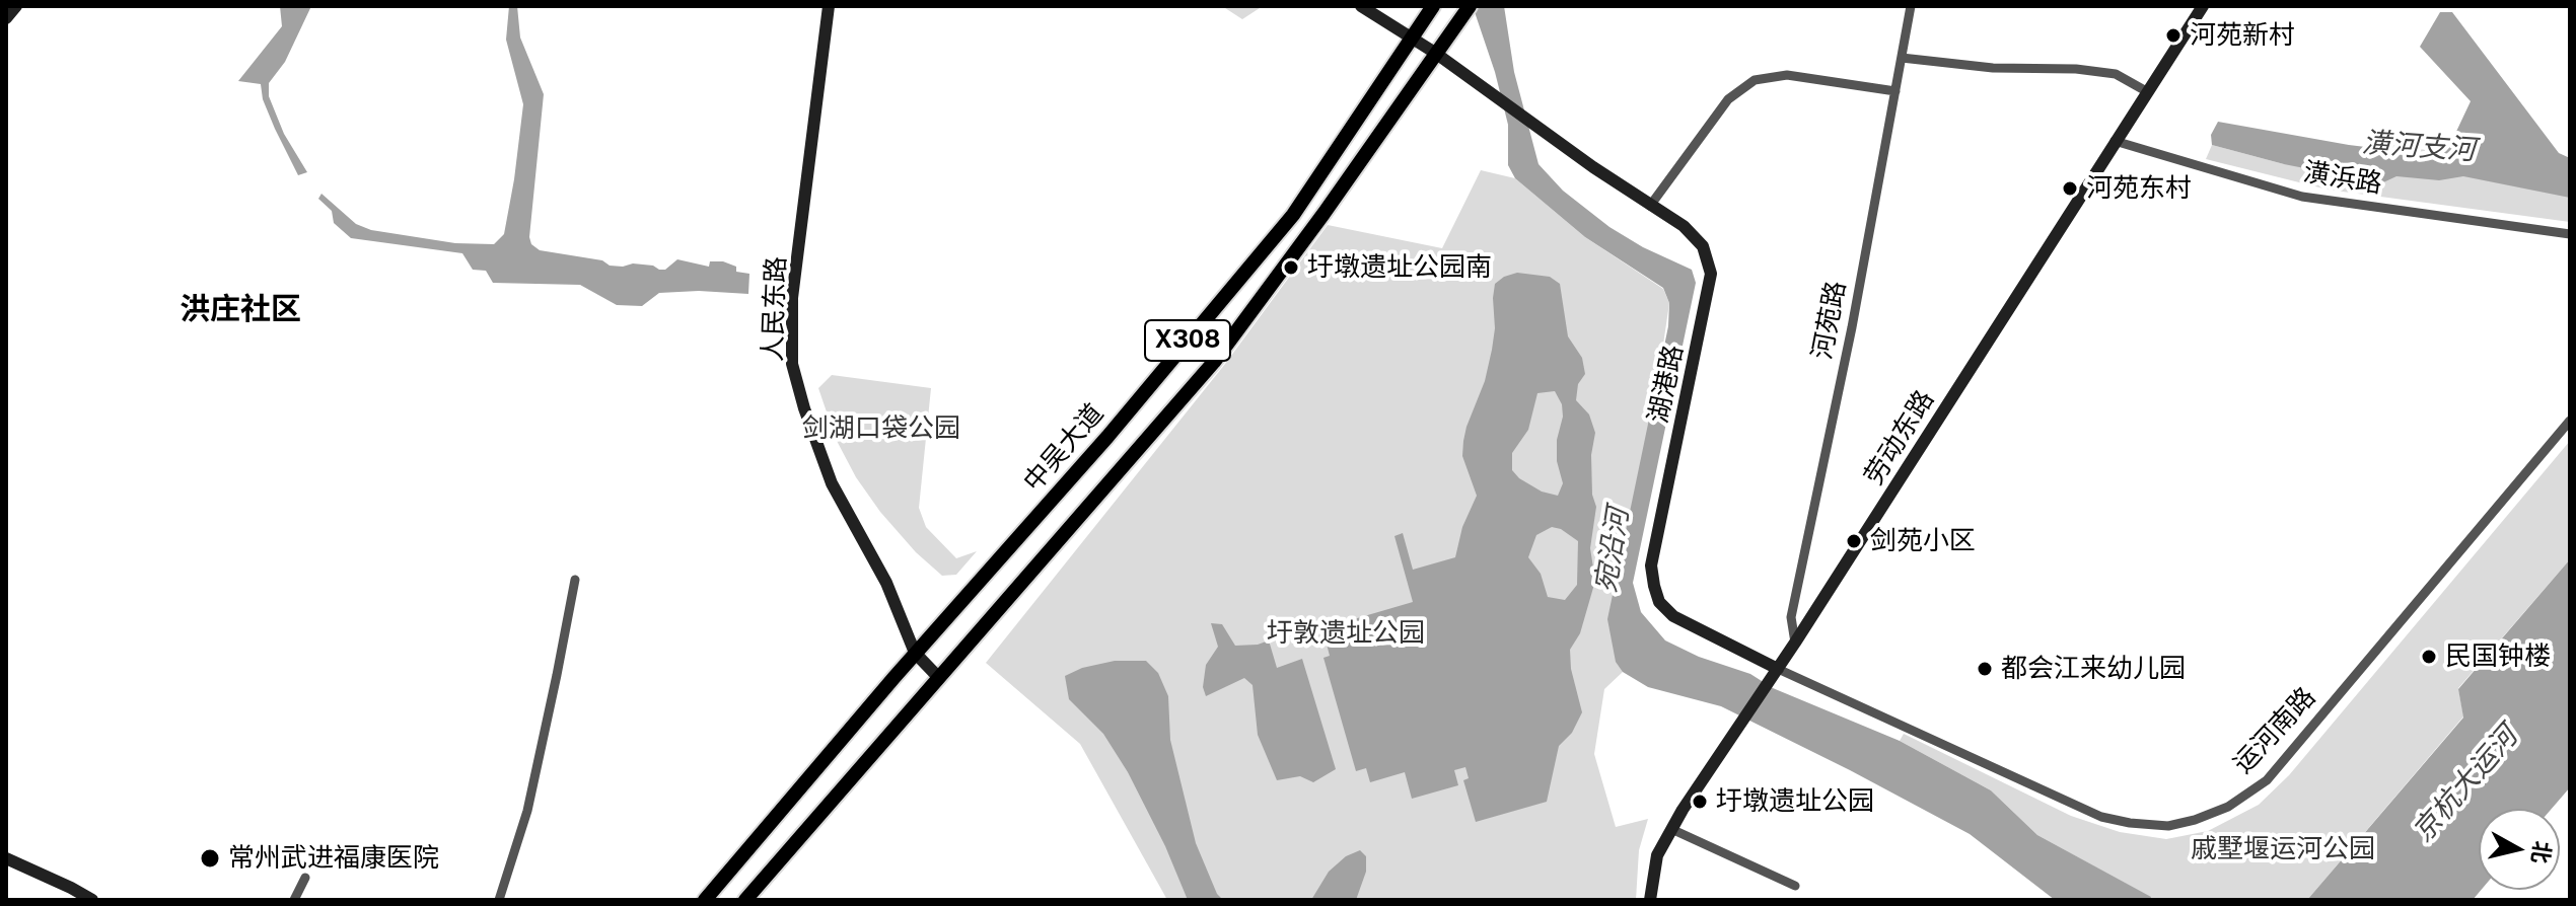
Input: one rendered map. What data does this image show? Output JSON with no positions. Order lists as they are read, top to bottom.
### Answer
{
  "streets": {
    "main road": ["X308", "中吴大道"],
    "street": [
      "潢浜路",
      "人民东路",
      "河苑路",
      "湖港路",
      "劳动东路",
      "运河南路"
    ]
  },
  "crossings": [
    ["潢浜路", "劳动东路"],
    ["人民东路", "中吴大道"],
    ["河苑路", "劳动东路"],
    ["湖港路", "劳动东路"],
    ["湖港路", "中吴大道"],
    ["湖港路", "运河南路"],
    ["劳动东路", "运河南路"]
  ],
  "districts": ["洪庄社区"],
  "water": ["潢河支河", "宛沿河", "京杭大运河"],
  "parks": ["剑湖口袋公园", "圩敦遗址公园", "戚墅堰运河公园"],
  "places": [
    "河苑新村",
    "河苑东村",
    "圩墩遗址公园南",
    "剑苑小区",
    "民国钟楼",
    "都会江来幼儿园",
    "圩墩遗址公园",
    "常州武进福康医院"
  ],
  "north": "right"
}
